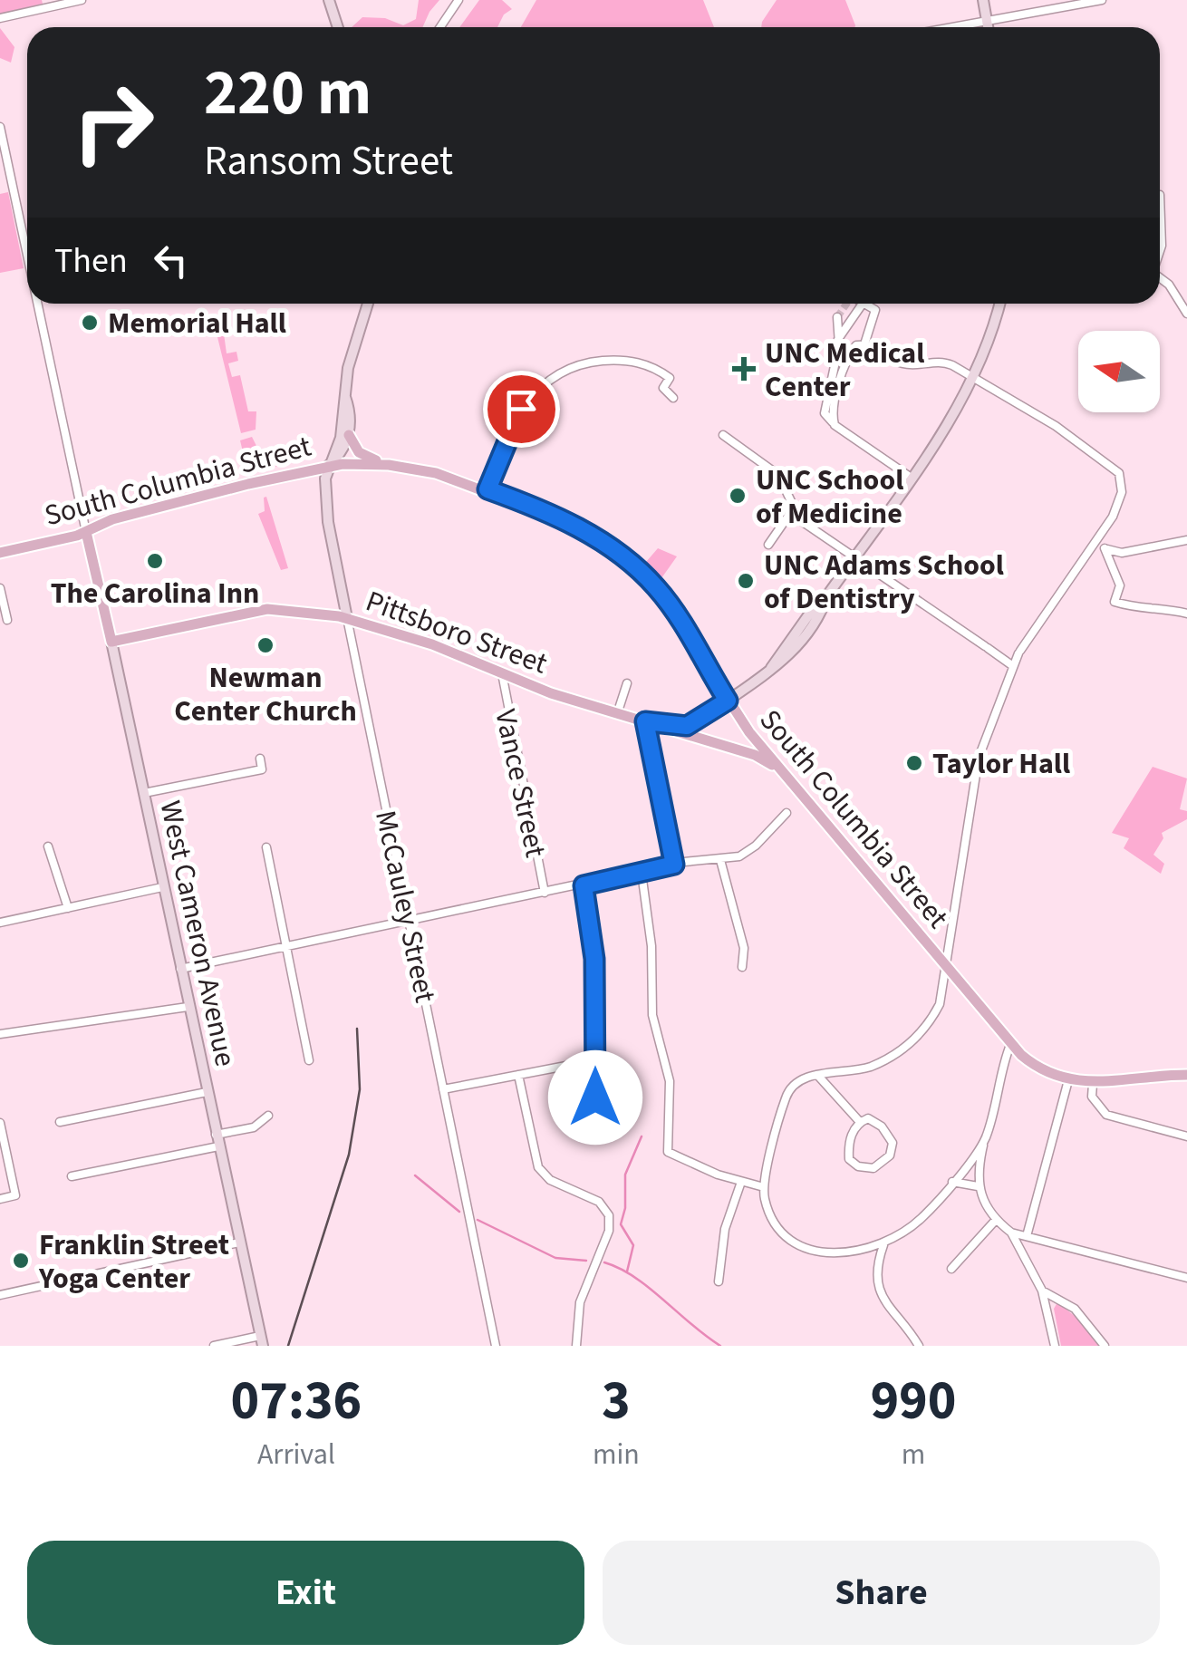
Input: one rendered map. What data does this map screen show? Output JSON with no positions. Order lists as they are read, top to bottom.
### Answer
{
  "streets": {
    "main road": ["South Columbia Street", "Pittsboro Street", "West Cameron Avenue"],
    "street": ["Vance Street", "McCauley Street"]
  },
  "crossings": [
    ["South Columbia Street", "Pittsboro Street"],
    ["South Columbia Street", "McCauley Street"],
    ["South Columbia Street", "West Cameron Avenue"],
    ["Pittsboro Street", "Vance Street"],
    ["Pittsboro Street", "McCauley Street"],
    ["Pittsboro Street", "West Cameron Avenue"]
  ],
  "places": {
    "other": [
      "Memorial Hall",
      "UNC School of Medicine",
      "The Carolina Inn",
      "UNC Adams School of Dentistry",
      "Newman Center Church",
      "Taylor Hall",
      "Franklin Street Yoga Center"
    ],
    "health": ["UNC Medical Center"]
  },
  "north": "left",
  "page": {
    "turn": ["220 m", "Ransom Street"],
    "then": "Then",
    "eta": [
      "07:36",
      "Arrival",
      "3",
      "min",
      "990",
      "m"
    ],
    "buttons": ["Exit", "Share"]
  }
}
